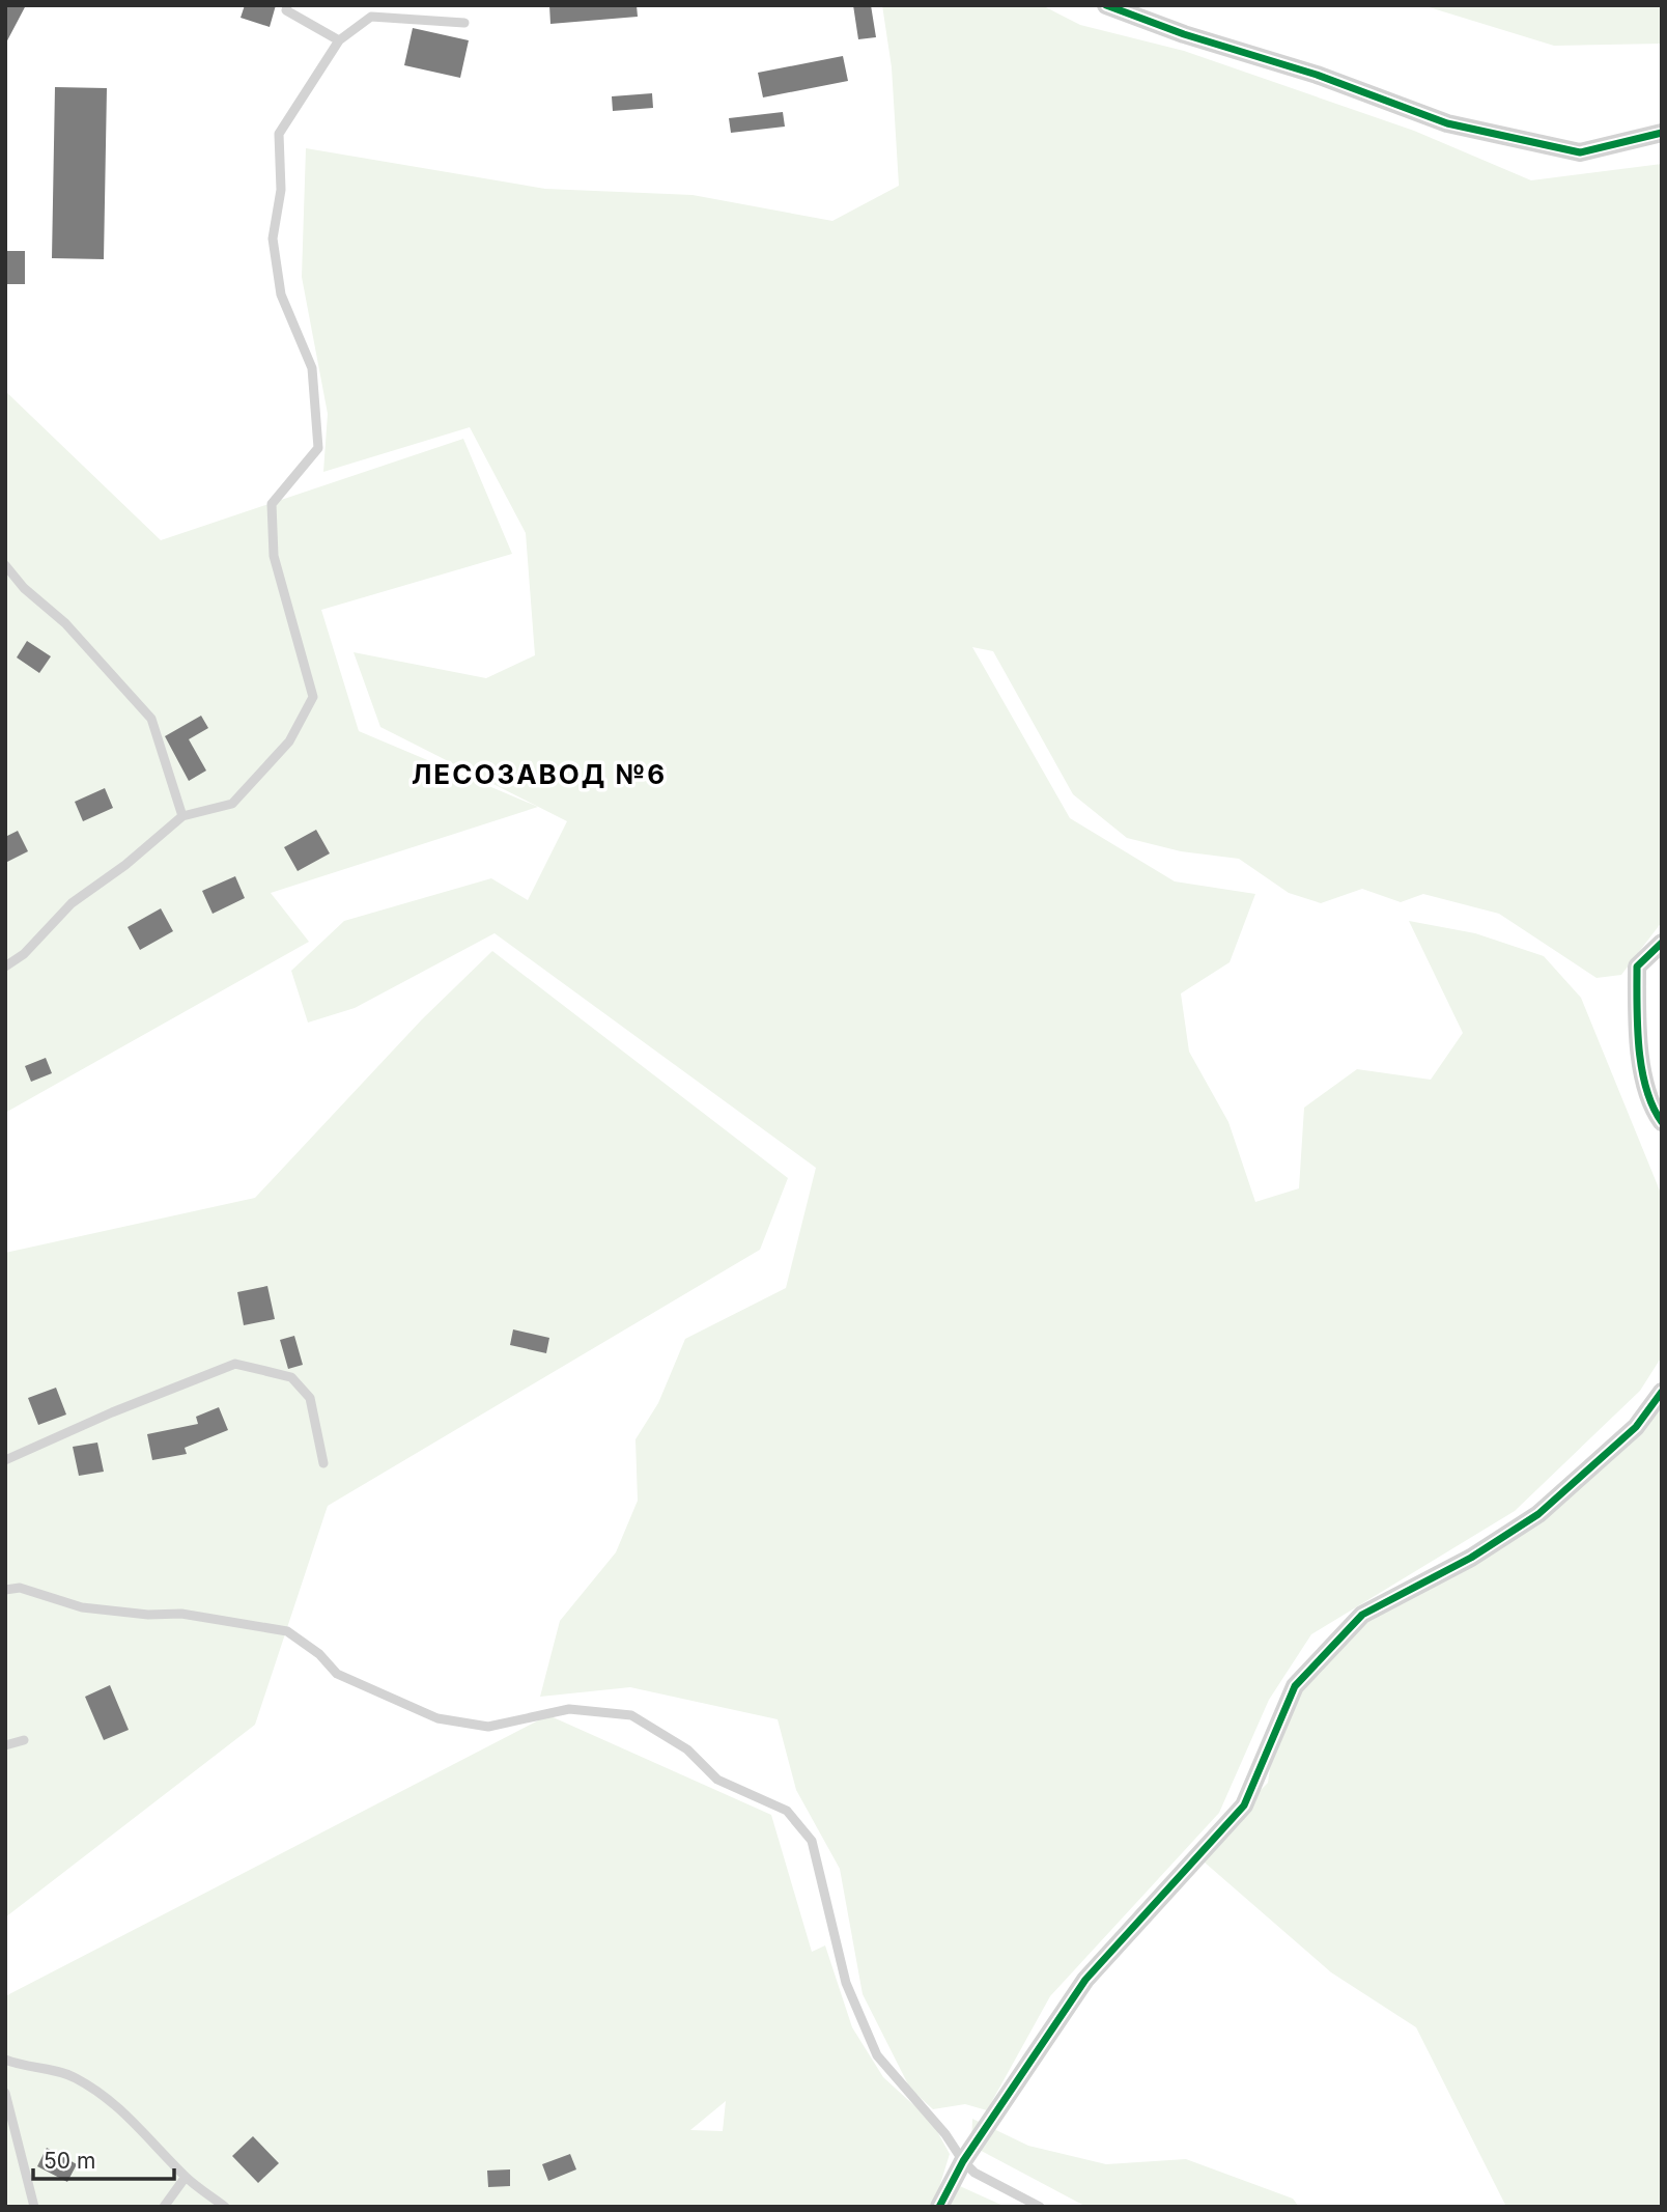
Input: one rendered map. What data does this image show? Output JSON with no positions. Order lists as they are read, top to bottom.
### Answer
{
  "districts": ["ЛЕСОЗАВОД №6"],
  "scale_bar": "50 m"
}
